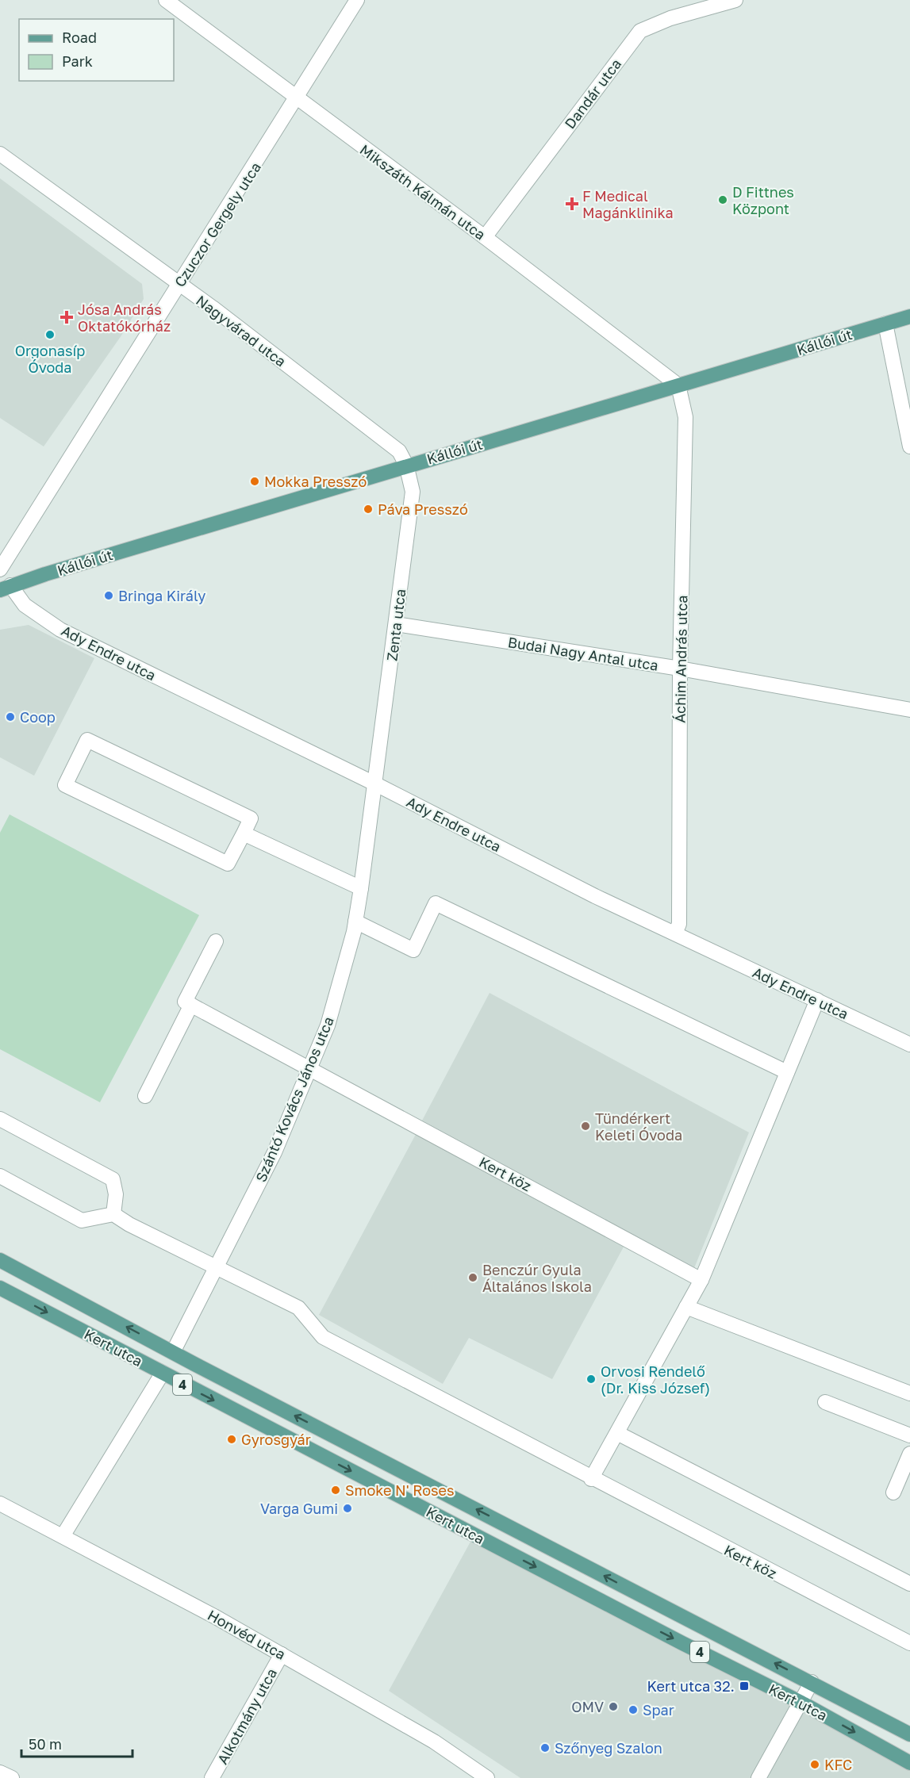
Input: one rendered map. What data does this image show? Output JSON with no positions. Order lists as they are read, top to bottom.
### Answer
{
  "streets": {
    "main road": ["Kállói út", "Kert utca", "4"],
    "street": [
      "Dandár utca",
      "Mikszáth Kálmán utca",
      "Czuczor Gergely utca",
      "Nagyvárad utca",
      "Zenta utca",
      "Ady Endre utca",
      "Budai Nagy Antal utca",
      "Áchim András utca",
      "Szántó Kovács János utca",
      "Kert köz",
      "Honvéd utca",
      "Alkotmány utca"
    ]
  },
  "crossings": [
    ["Dandár utca", "Mikszáth Kálmán utca"],
    ["Mikszáth Kálmán utca", "Czuczor Gergely utca"],
    ["Mikszáth Kálmán utca", "Kállói út"],
    ["Mikszáth Kálmán utca", "Áchim András utca"],
    ["Czuczor Gergely utca", "Nagyvárad utca"],
    ["Nagyvárad utca", "Kállói út"],
    ["Nagyvárad utca", "Zenta utca"],
    ["Kállói út", "Zenta utca"],
    ["Kállói út", "Ady Endre utca"],
    ["Kállói út", "Áchim András utca"],
    ["Zenta utca", "Ady Endre utca"],
    ["Zenta utca", "Budai Nagy Antal utca"],
    ["Zenta utca", "Szántó Kovács János utca"],
    ["Ady Endre utca", "Áchim András utca"],
    ["Ady Endre utca", "Szántó Kovács János utca"],
    ["Budai Nagy Antal utca", "Áchim András utca"],
    ["Szántó Kovács János utca", "Kert köz"],
    ["Szántó Kovács János utca", "Kert utca"],
    ["Honvéd utca", "Alkotmány utca"]
  ],
  "places": {
    "other": [
      "D Fittnes Központ",
      "Orgonasíp Óvoda",
      "Mokka Presszó",
      "Páva Presszó",
      "Bringa Király",
      "Coop",
      "Tündérkert Keleti Óvoda",
      "Benczúr Gyula Általános Iskola",
      "Orvosi Rendelő (Dr. Kiss József)",
      "Gyrosgyár",
      "Smoke N' Roses",
      "Varga Gumi",
      "OMV",
      "Spar",
      "Szőnyeg Szalon",
      "KFC"
    ],
    "health": ["F Medical Magánklinika", "Jósa András Oktatókórház"],
    "transit": ["Kert utca 32."]
  },
  "legend": ["Road", "Park"],
  "scale_bar": "50 m"
}
